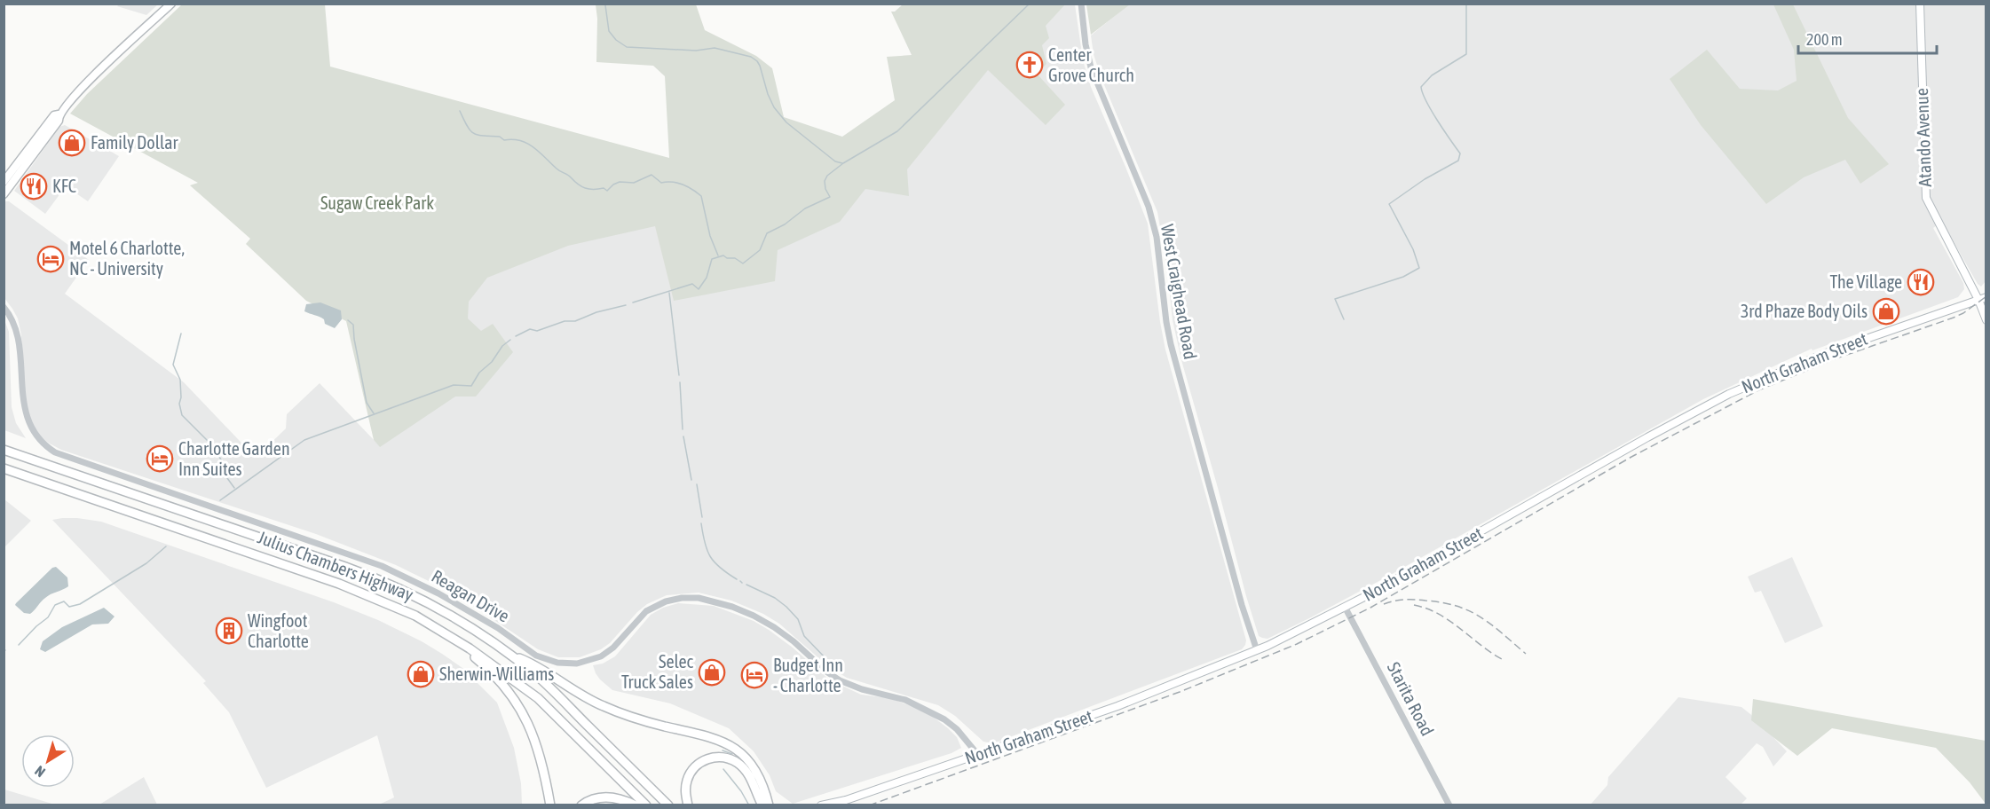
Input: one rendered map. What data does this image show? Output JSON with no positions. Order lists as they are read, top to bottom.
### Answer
{
  "streets": {
    "highway": ["Julius Chambers Highway"],
    "main road": ["Atando Avenue", "North Graham Street"],
    "street": ["West Craighead Road", "Reagan Drive", "Starita Road"]
  },
  "crossings": [
    ["Atando Avenue", "North Graham Street"],
    ["West Craighead Road", "North Graham Street"],
    ["North Graham Street", "Reagan Drive"],
    ["North Graham Street", "Starita Road"]
  ],
  "parks": ["Sugaw Creek Park"],
  "places": {
    "church": ["Center Grove Church"],
    "shop": [
      "Family Dollar",
      "3rd Phaze Body Oils",
      "Selec Truck Sales",
      "Sherwin-Williams"
    ],
    "restaurant": ["KFC", "The Village"],
    "hotel": ["Motel 6 Charlotte, NC - University", "Charlotte Garden Inn Suites", "Budget Inn - Charlotte"],
    "building": ["Wingfoot Charlotte"]
  },
  "scale_bar": "200 m",
  "north": "bottom left"
}
